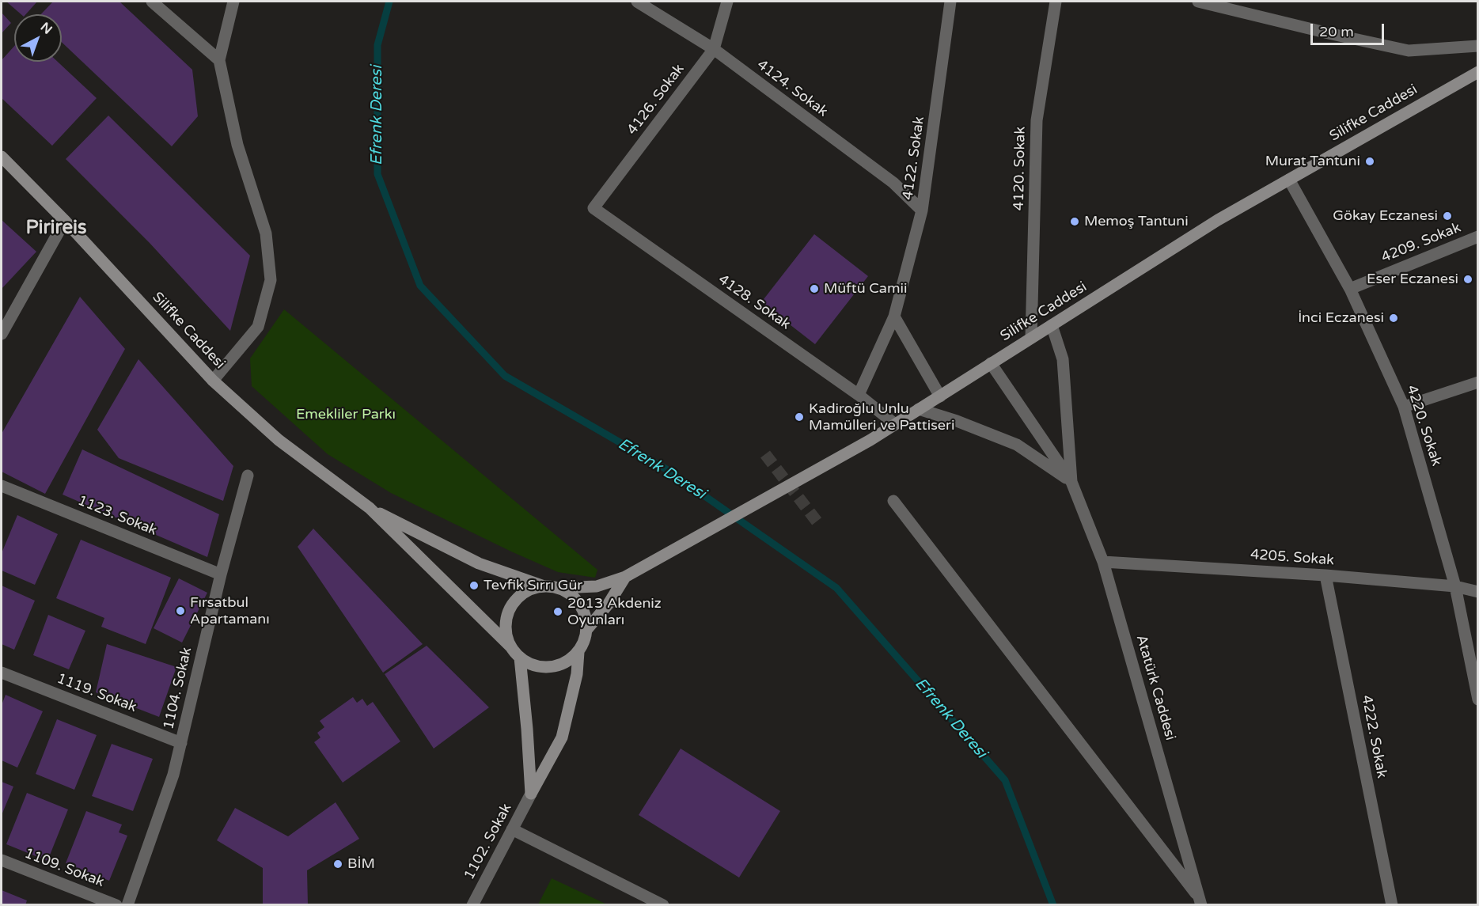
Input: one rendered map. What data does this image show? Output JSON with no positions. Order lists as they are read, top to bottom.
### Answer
{
  "streets": {
    "street": [
      "4124. Sokak",
      "4126. Sokak",
      "Silifke Caddesi",
      "4122. Sokak",
      "4120. Sokak",
      "4209. Sokak",
      "4128. Sokak",
      "4220. Sokak",
      "1123. Sokak",
      "4205. Sokak",
      "Atatürk Caddesi",
      "1104. Sokak",
      "1119. Sokak",
      "4222. Sokak",
      "1102. Sokak",
      "1109. Sokak"
    ]
  },
  "crossings": [
    ["4124. Sokak", "4126. Sokak"],
    ["4124. Sokak", "4122. Sokak"],
    ["4126. Sokak", "4128. Sokak"],
    ["Silifke Caddesi", "4120. Sokak"],
    ["Silifke Caddesi", "4128. Sokak"],
    ["Silifke Caddesi", "4220. Sokak"],
    ["Silifke Caddesi", "Atatürk Caddesi"],
    ["4122. Sokak", "4128. Sokak"],
    ["4209. Sokak", "4220. Sokak"],
    ["4220. Sokak", "4205. Sokak"],
    ["1123. Sokak", "1104. Sokak"],
    ["4205. Sokak", "Atatürk Caddesi"],
    ["4205. Sokak", "4222. Sokak"],
    ["1104. Sokak", "1119. Sokak"]
  ],
  "districts": ["Pirireis"],
  "water": ["Efrenk Deresi"],
  "parks": ["Emekliler Parkı"],
  "places": [
    "Murat Tantuni",
    "Gökay Eczanesi",
    "Memoş Tantuni",
    "Eser Eczanesi",
    "Müftü Camii",
    "İnci Eczanesi",
    "Kadiroğlu Unlu Mamülleri ve Pattiseri",
    "Tevfik Sırrı Gür",
    "Fırsatbul Apartamanı",
    "2013 Akdeniz Oyunları",
    "BİM"
  ],
  "scale_bar": "20 m",
  "north": "top right"
}
